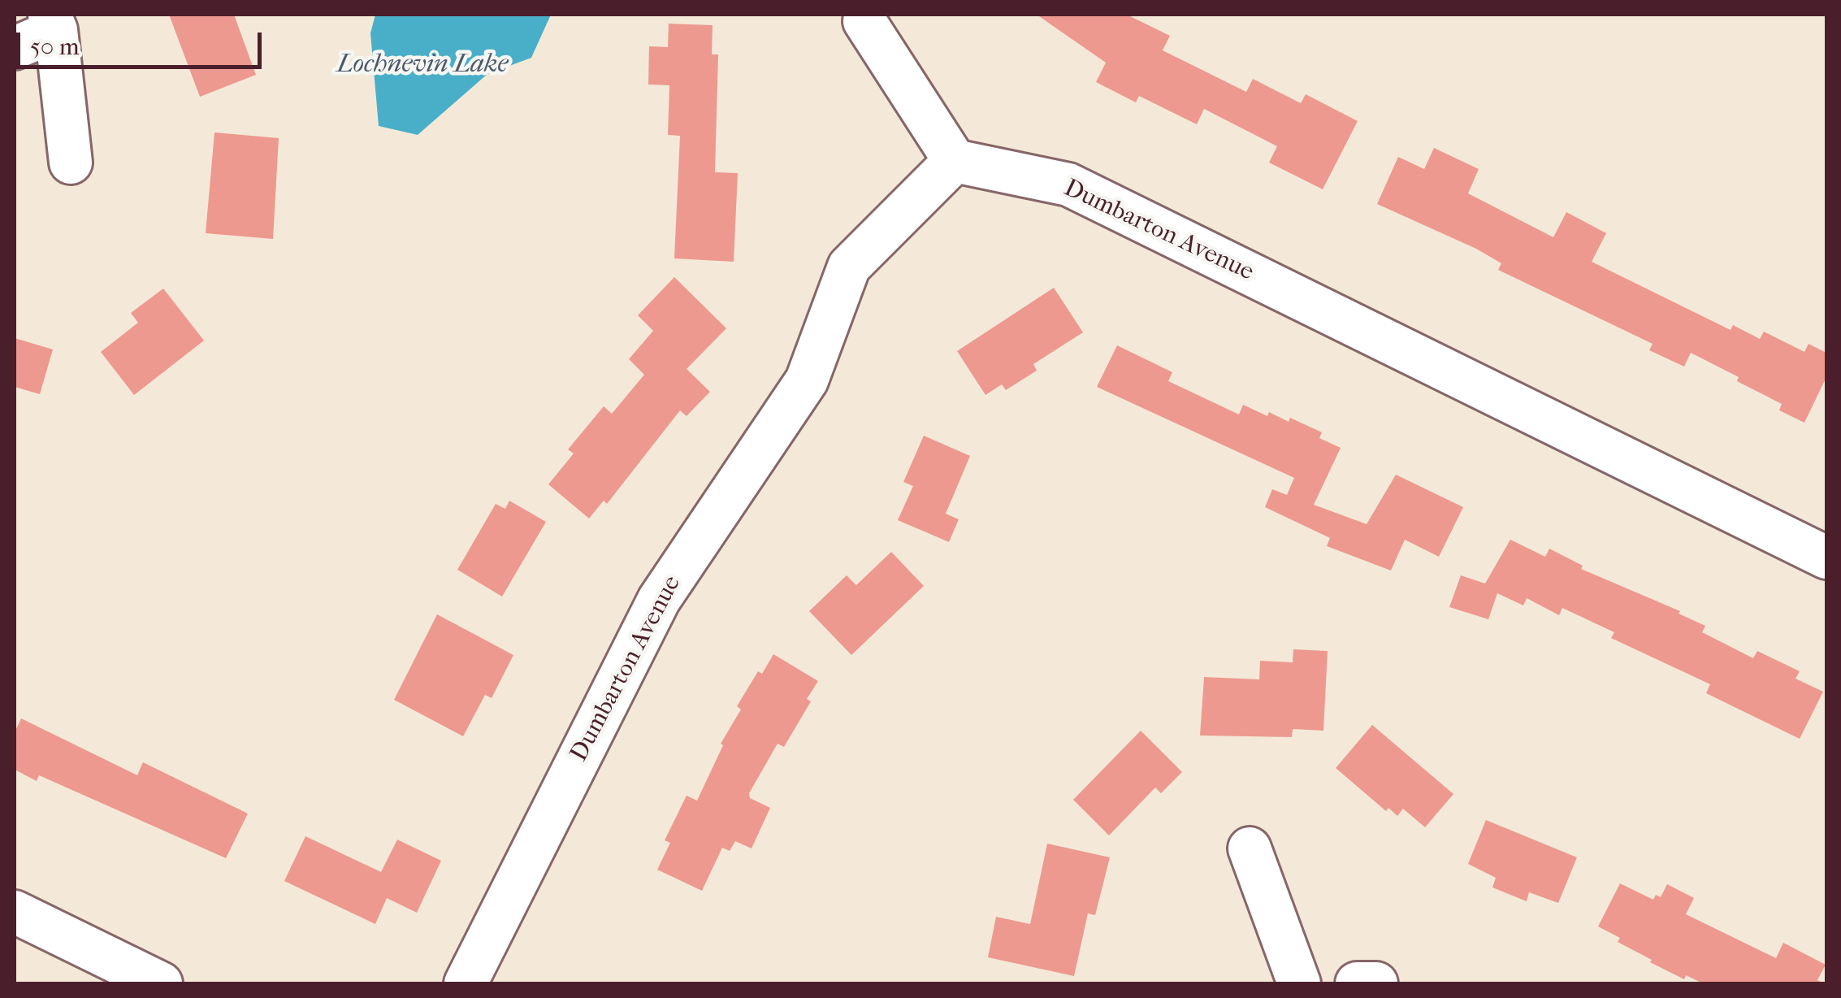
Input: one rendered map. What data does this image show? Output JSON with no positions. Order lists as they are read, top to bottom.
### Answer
{
  "streets": {
    "street": ["Dumbarton Avenue"]
  },
  "water": ["Lochnevin Lake"],
  "scale_bar": "50 m"
}
